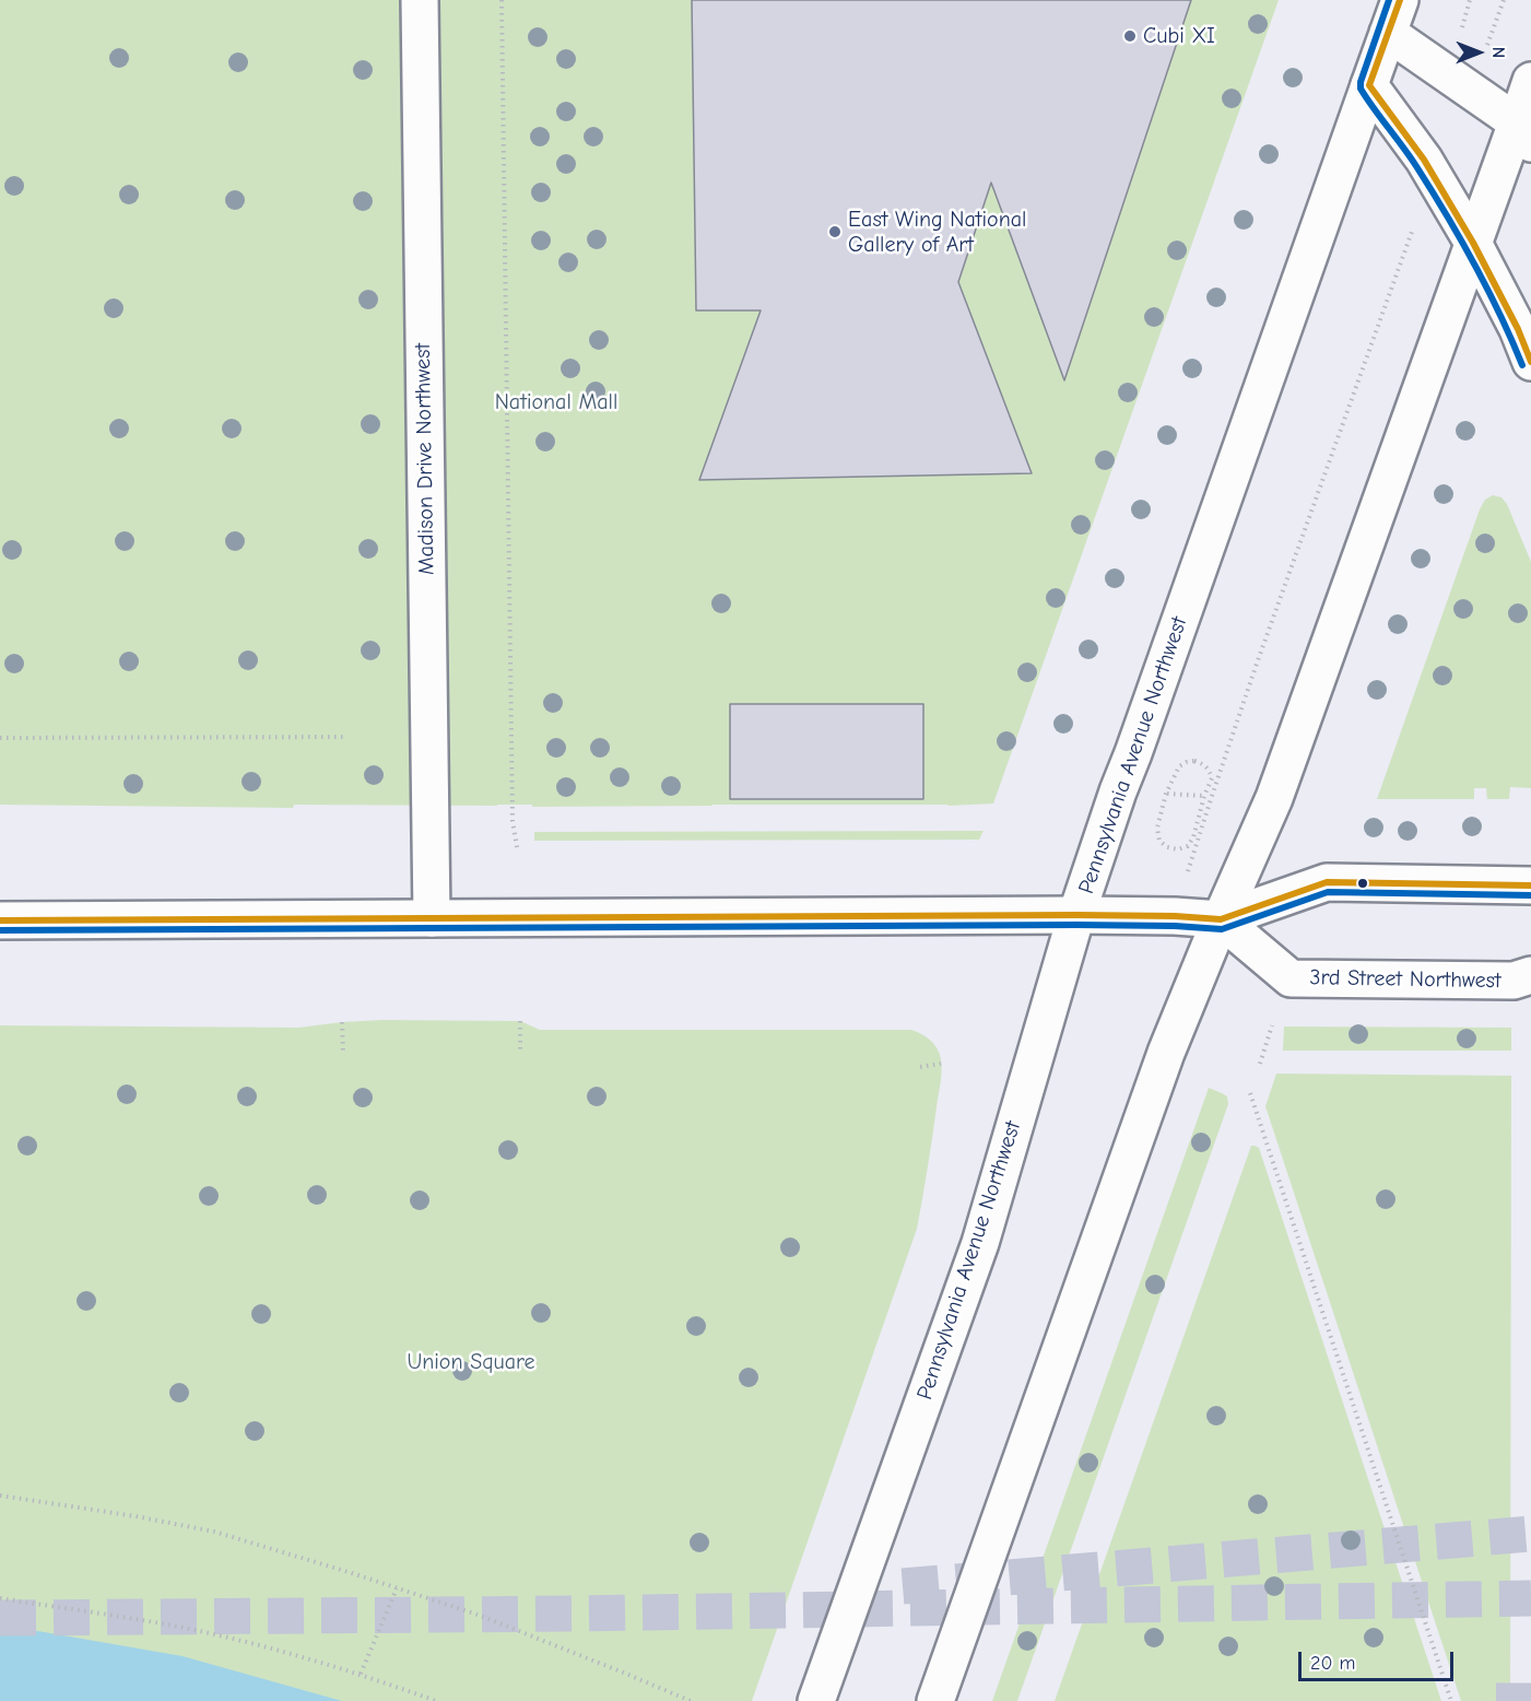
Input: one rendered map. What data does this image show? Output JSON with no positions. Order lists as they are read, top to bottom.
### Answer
{
  "streets": {
    "main road": ["Madison Drive Northwest", "Pennsylvania Avenue Northwest", "3rd Street Northwest"]
  },
  "parks": ["National Mall", "Union Square"],
  "places": ["Cubi XI", "East Wing National Gallery of Art"],
  "scale_bar": "20 m",
  "north": "right"
}
